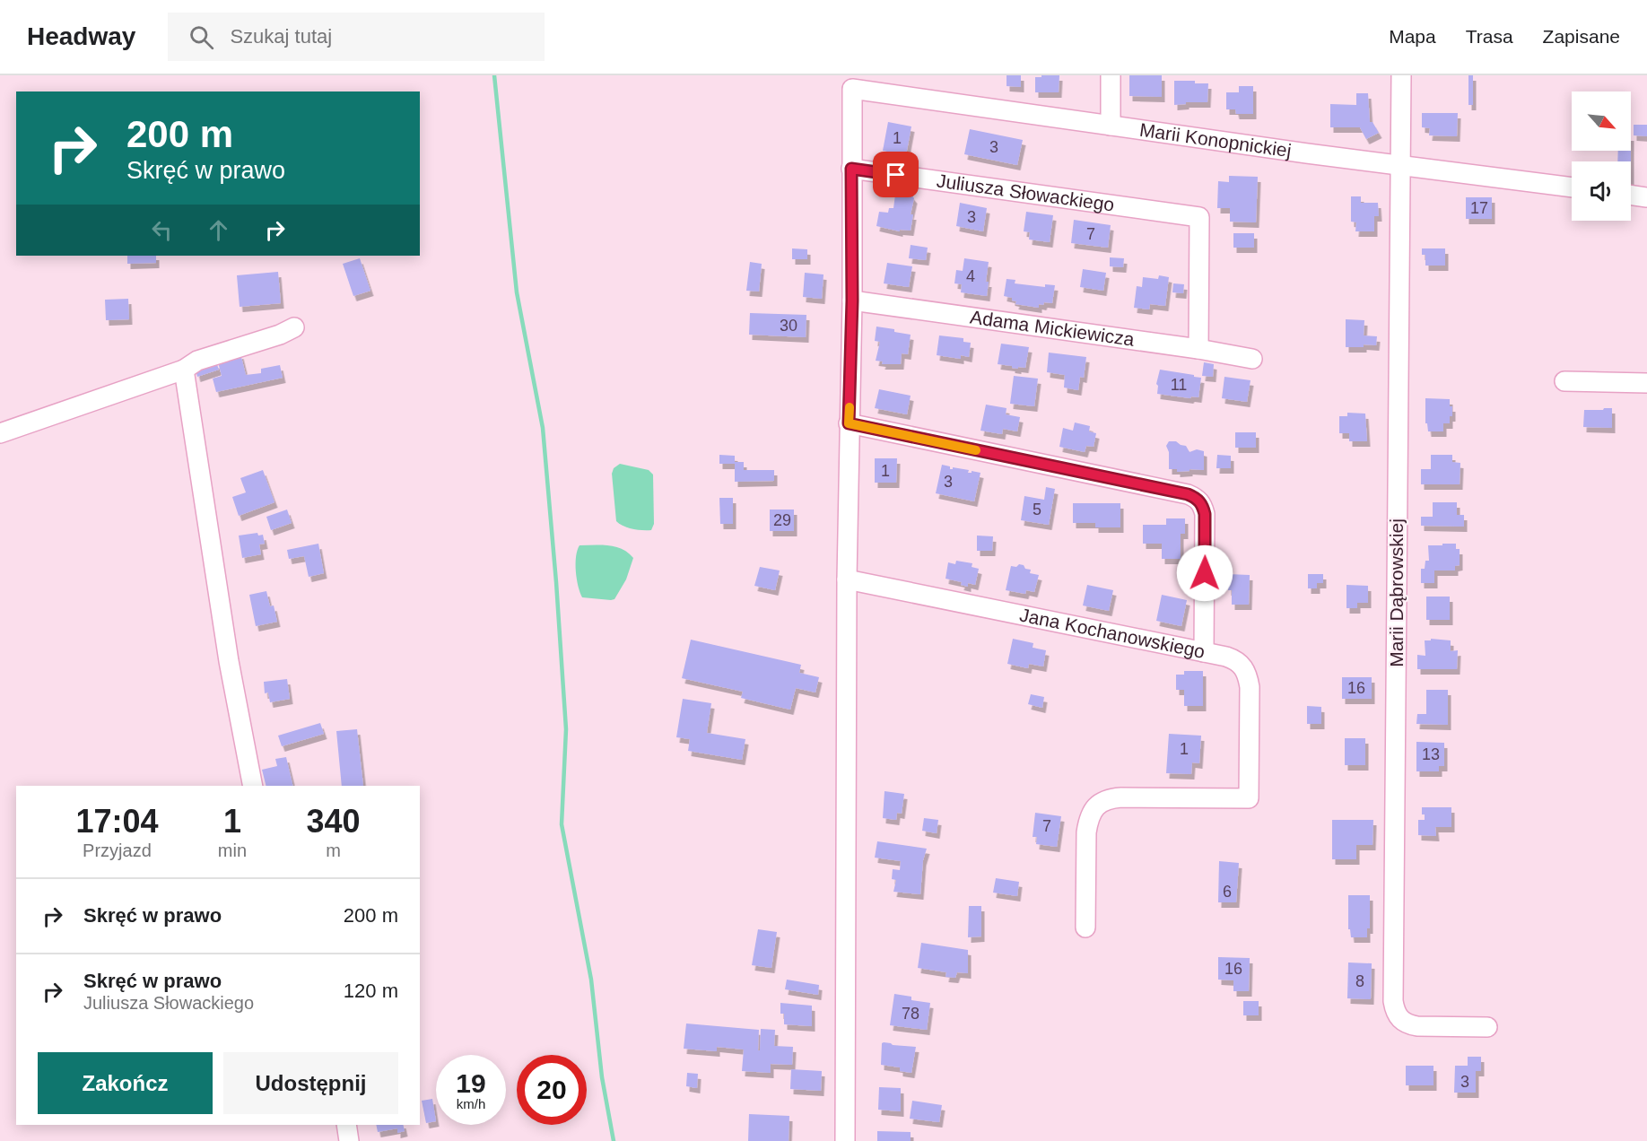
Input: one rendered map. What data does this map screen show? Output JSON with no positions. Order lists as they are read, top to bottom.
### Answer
{
  "streets": {
    "street": [
      "Marii Konopnickiej",
      "Juliusza Słowackiego",
      "Adama Mickiewicza",
      "Marii Dąbrowskiej",
      "Jana Kochanowskiego"
    ]
  },
  "crossings": [
    ["Marii Konopnickiej", "Juliusza Słowackiego"],
    ["Marii Konopnickiej", "Marii Dąbrowskiej"],
    ["Juliusza Słowackiego", "Adama Mickiewicza"]
  ],
  "house_numbers": [
    "1",
    "3",
    "17",
    "3",
    "7",
    "4",
    "30",
    "11",
    "1",
    "3",
    "5",
    "29",
    "16",
    "1",
    "13",
    "7",
    "6",
    "16",
    "8",
    "78",
    "3"
  ],
  "north": "bottom right",
  "page": {
    "header": "Headway",
    "search": "Szukaj tutaj",
    "nav": ["Mapa", "Trasa", "Zapisane"],
    "turn": ["200 m", "Skręć w prawo"],
    "eta": [
      "17:04",
      "Przyjazd",
      "1",
      "min",
      "340",
      "m"
    ],
    "list": [
      {
        "name": "Skręć w prawo",
        "value": "200 m"
      },
      {
        "name": "Skręć w prawo",
        "note": "Juliusza Słowackiego",
        "value": "120 m"
      }
    ],
    "buttons": ["Zakończ", "Udostępnij"],
    "speed": "19 km/h",
    "limit": "20"
  }
}
